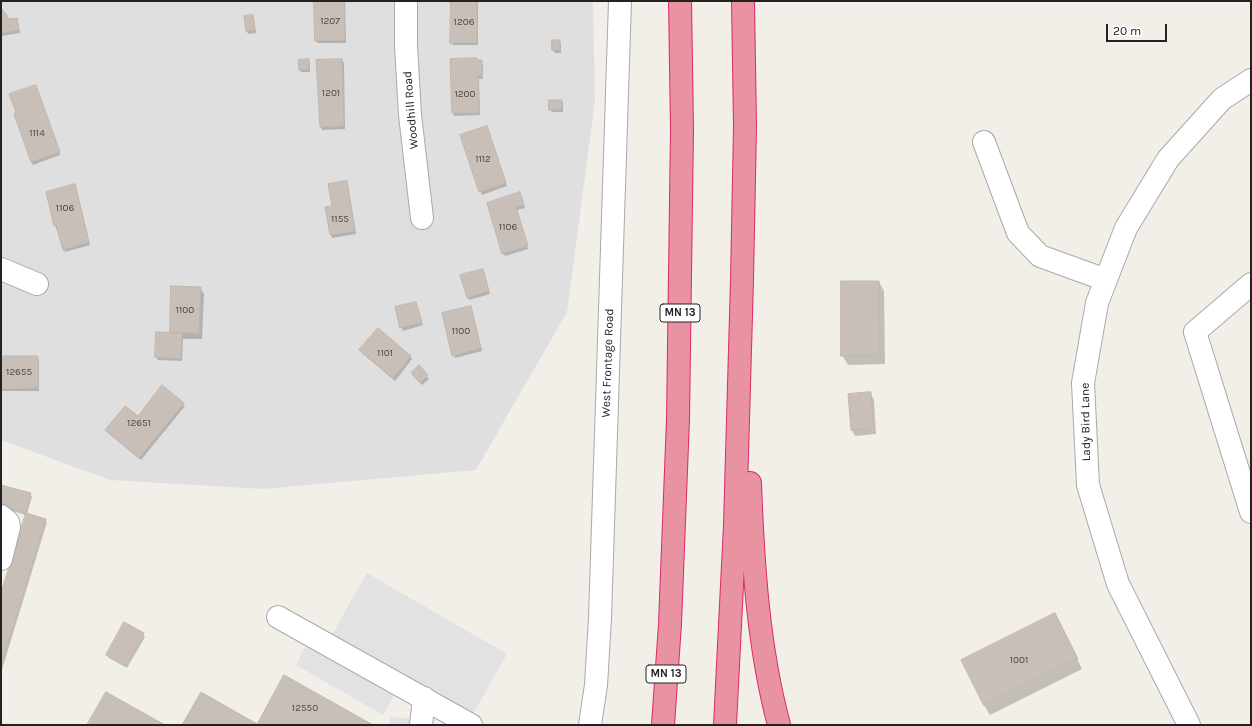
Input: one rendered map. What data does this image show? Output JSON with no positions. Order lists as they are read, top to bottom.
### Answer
{
  "streets": {
    "highway": ["MN 13"],
    "street": ["Woodhill Road", "West Frontage Road", "Lady Bird Lane"]
  },
  "house_numbers": [
    "1207",
    "1206",
    "1201",
    "1200",
    "1114",
    "1112",
    "1106",
    "1155",
    "1106",
    "1100",
    "1100",
    "1101",
    "12655",
    "12651",
    "1001",
    "12550"
  ],
  "scale_bar": "20 m"
}
